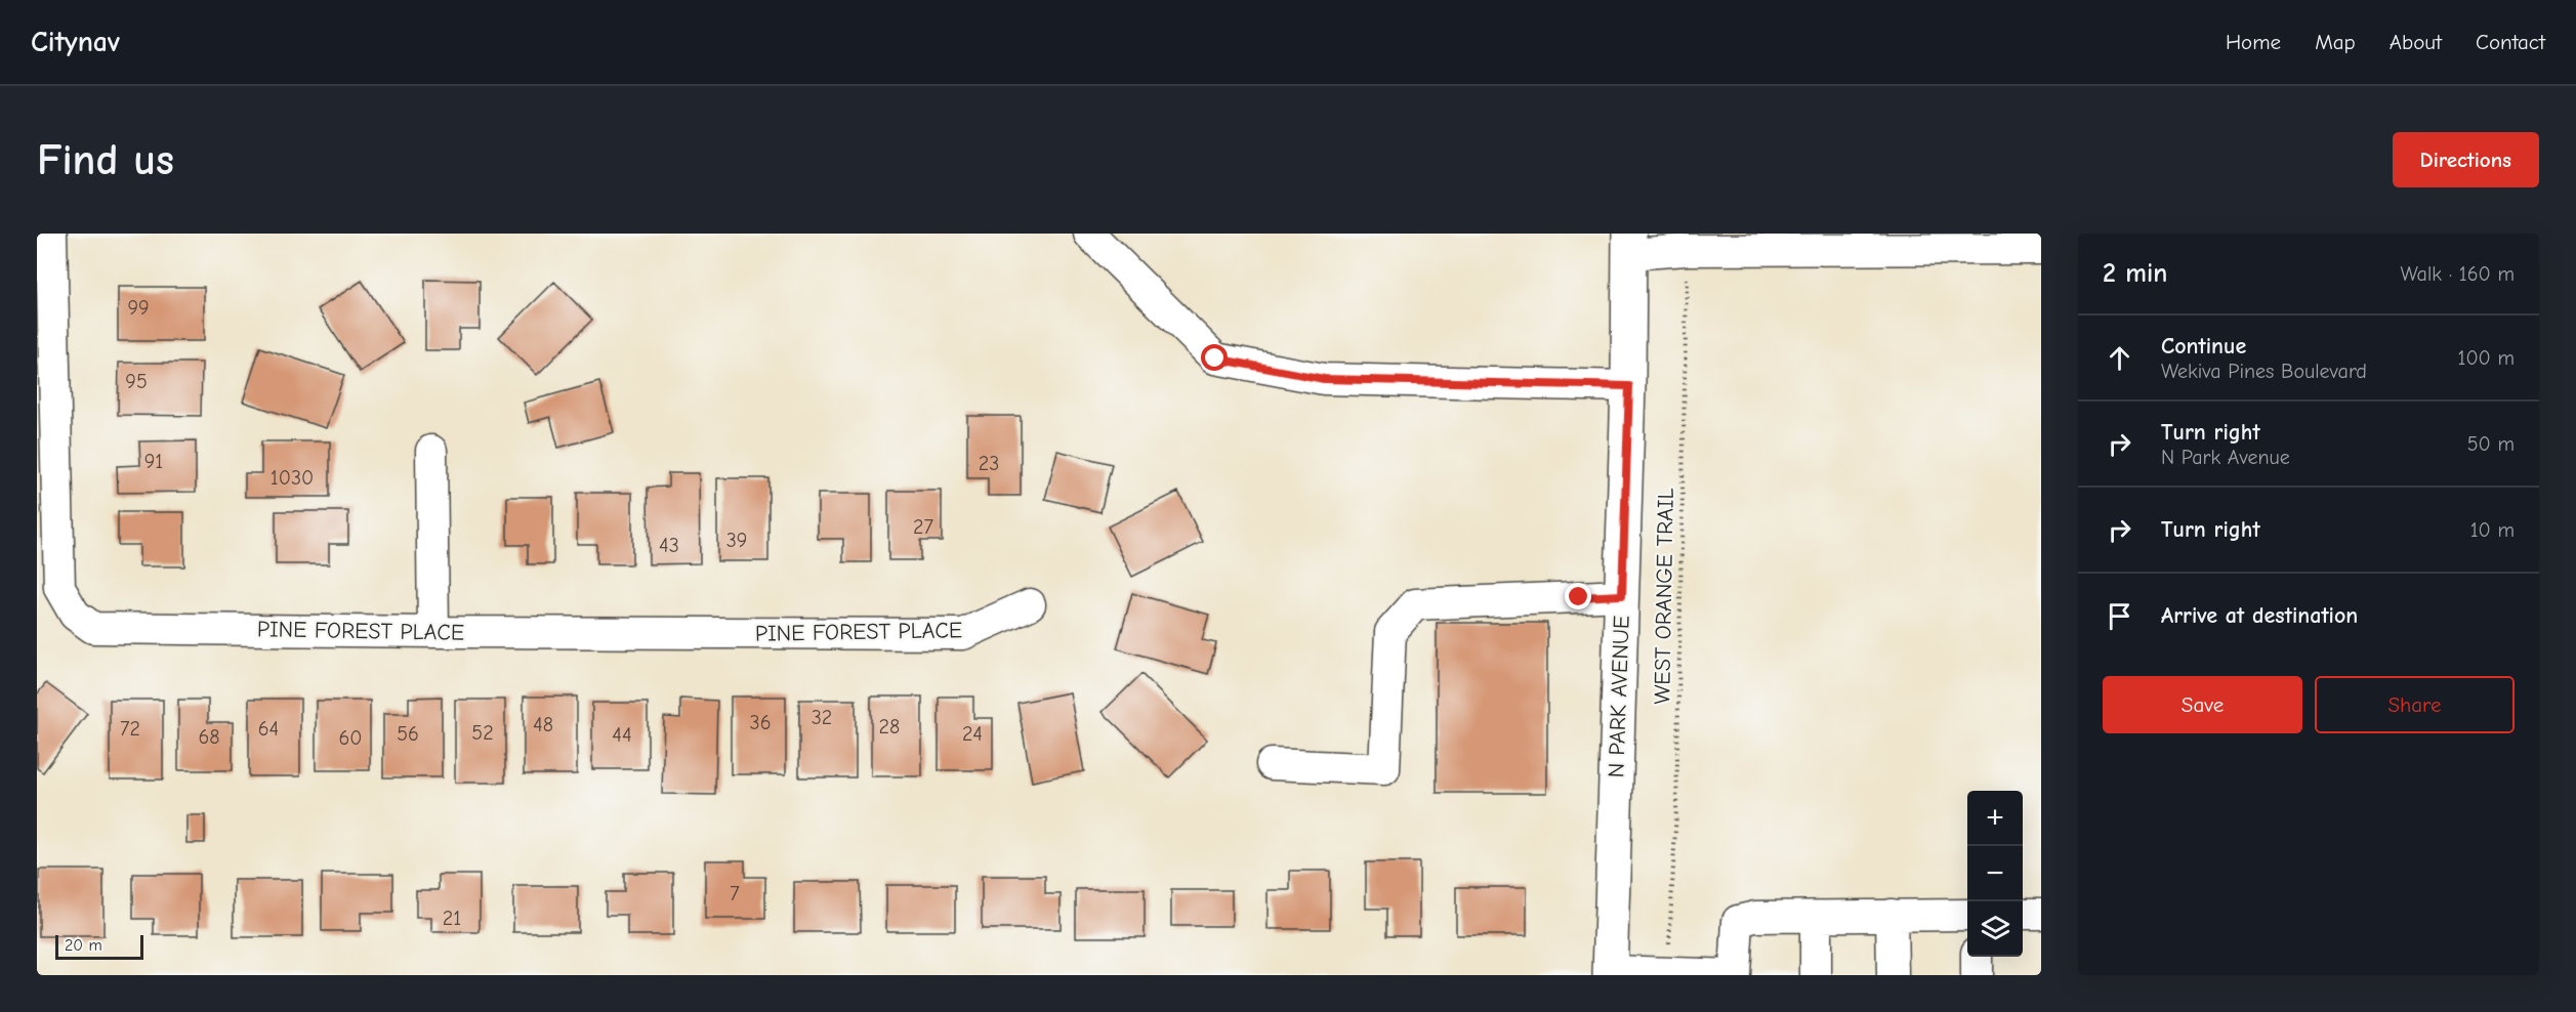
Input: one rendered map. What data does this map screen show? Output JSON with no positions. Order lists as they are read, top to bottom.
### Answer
{
  "streets": {
    "main road": ["N PARK AVENUE"],
    "street": ["PINE FOREST PLACE"],
    "path": ["WEST ORANGE TRAIL"]
  },
  "house_numbers": [
    "99",
    "95",
    "91",
    "23",
    "1030",
    "27",
    "39",
    "43",
    "32",
    "36",
    "48",
    "28",
    "72",
    "64",
    "52",
    "56",
    "24",
    "44",
    "68",
    "60",
    "7",
    "21"
  ],
  "scale_bar": "20 m",
  "page": {
    "header": "Citynav",
    "nav": [
      "Home",
      "Map",
      "About",
      "Contact"
    ],
    "buttons": [
      "Directions",
      ["Save", "Share"]
    ],
    "title": "Find us",
    "heading": ["2 min", "Walk · 160 m"],
    "list": [
      ["Continue", "Wekiva Pines Boulevard", "100 m"],
      ["Turn right", "N Park Avenue", "50 m"],
      ["Turn right", "10 m"],
      "Arrive at destination"
    ],
    "map_buttons": ["+", "−"],
    "scale": "20 m"
  }
}
